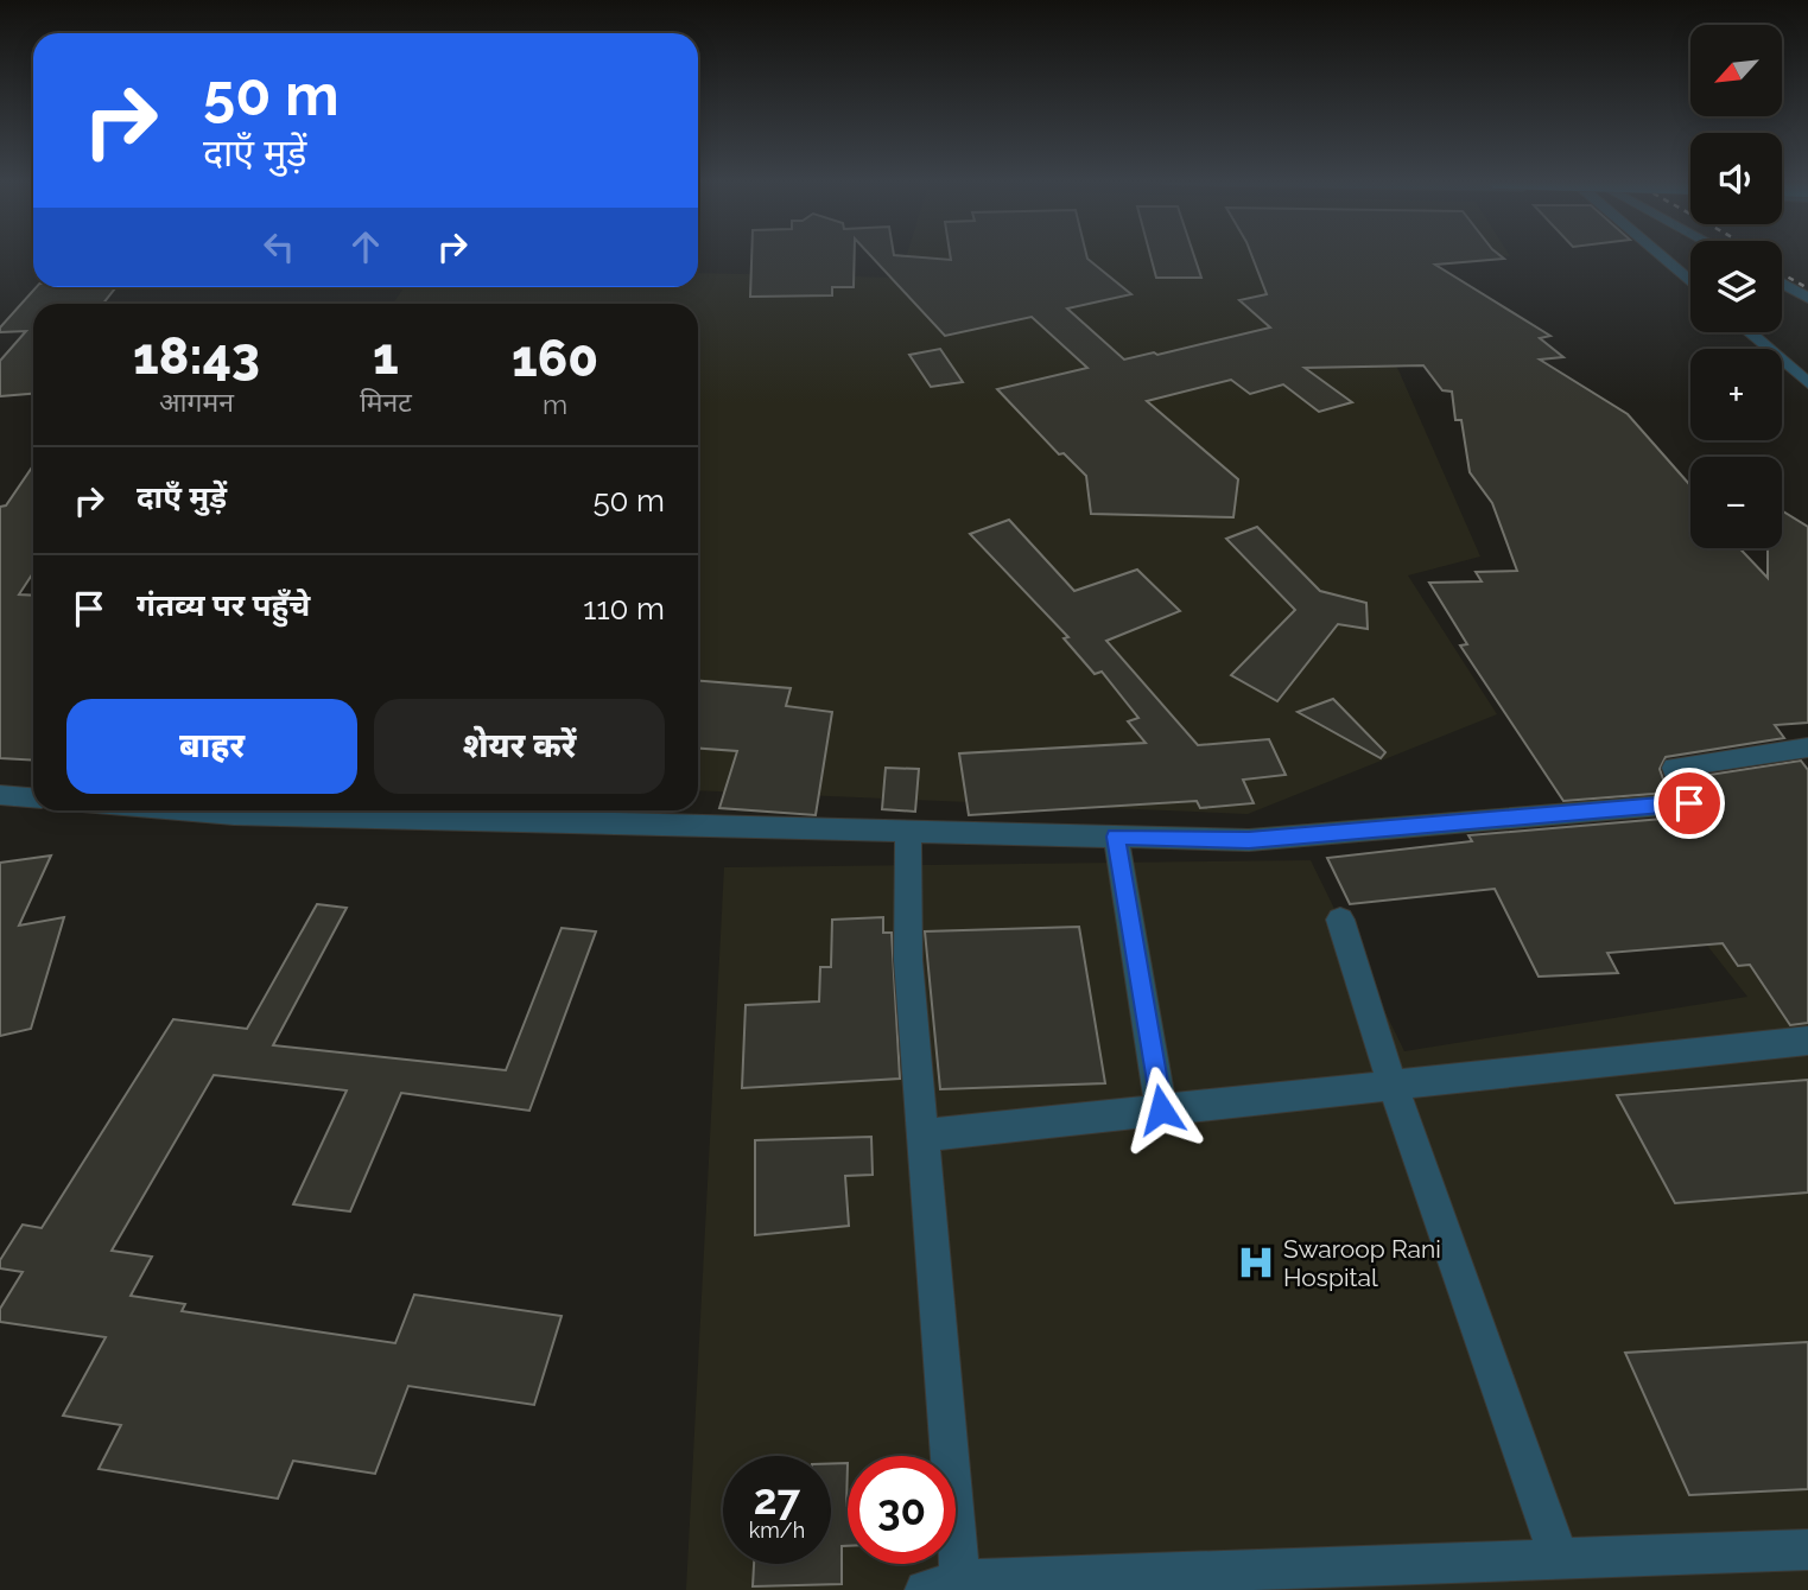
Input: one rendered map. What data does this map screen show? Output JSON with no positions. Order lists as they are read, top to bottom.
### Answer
{
  "places": {
    "hospital": ["Swaroop Rani Hospital"]
  },
  "north": "bottom left",
  "page": {
    "map_buttons": ["+", "−"],
    "turn": ["50 m", "दाएँ मुड़ें"],
    "eta": [
      "18:43",
      "आगमन",
      "1",
      "मिनट",
      "160",
      "m"
    ],
    "list": [
      {
        "name": "दाएँ मुड़ें",
        "value": "50 m"
      },
      {
        "name": "गंतव्य पर पहुँचे",
        "value": "110 m"
      }
    ],
    "buttons": ["बाहर", "शेयर करें"],
    "speed": "27 km/h",
    "limit": "30"
  }
}
